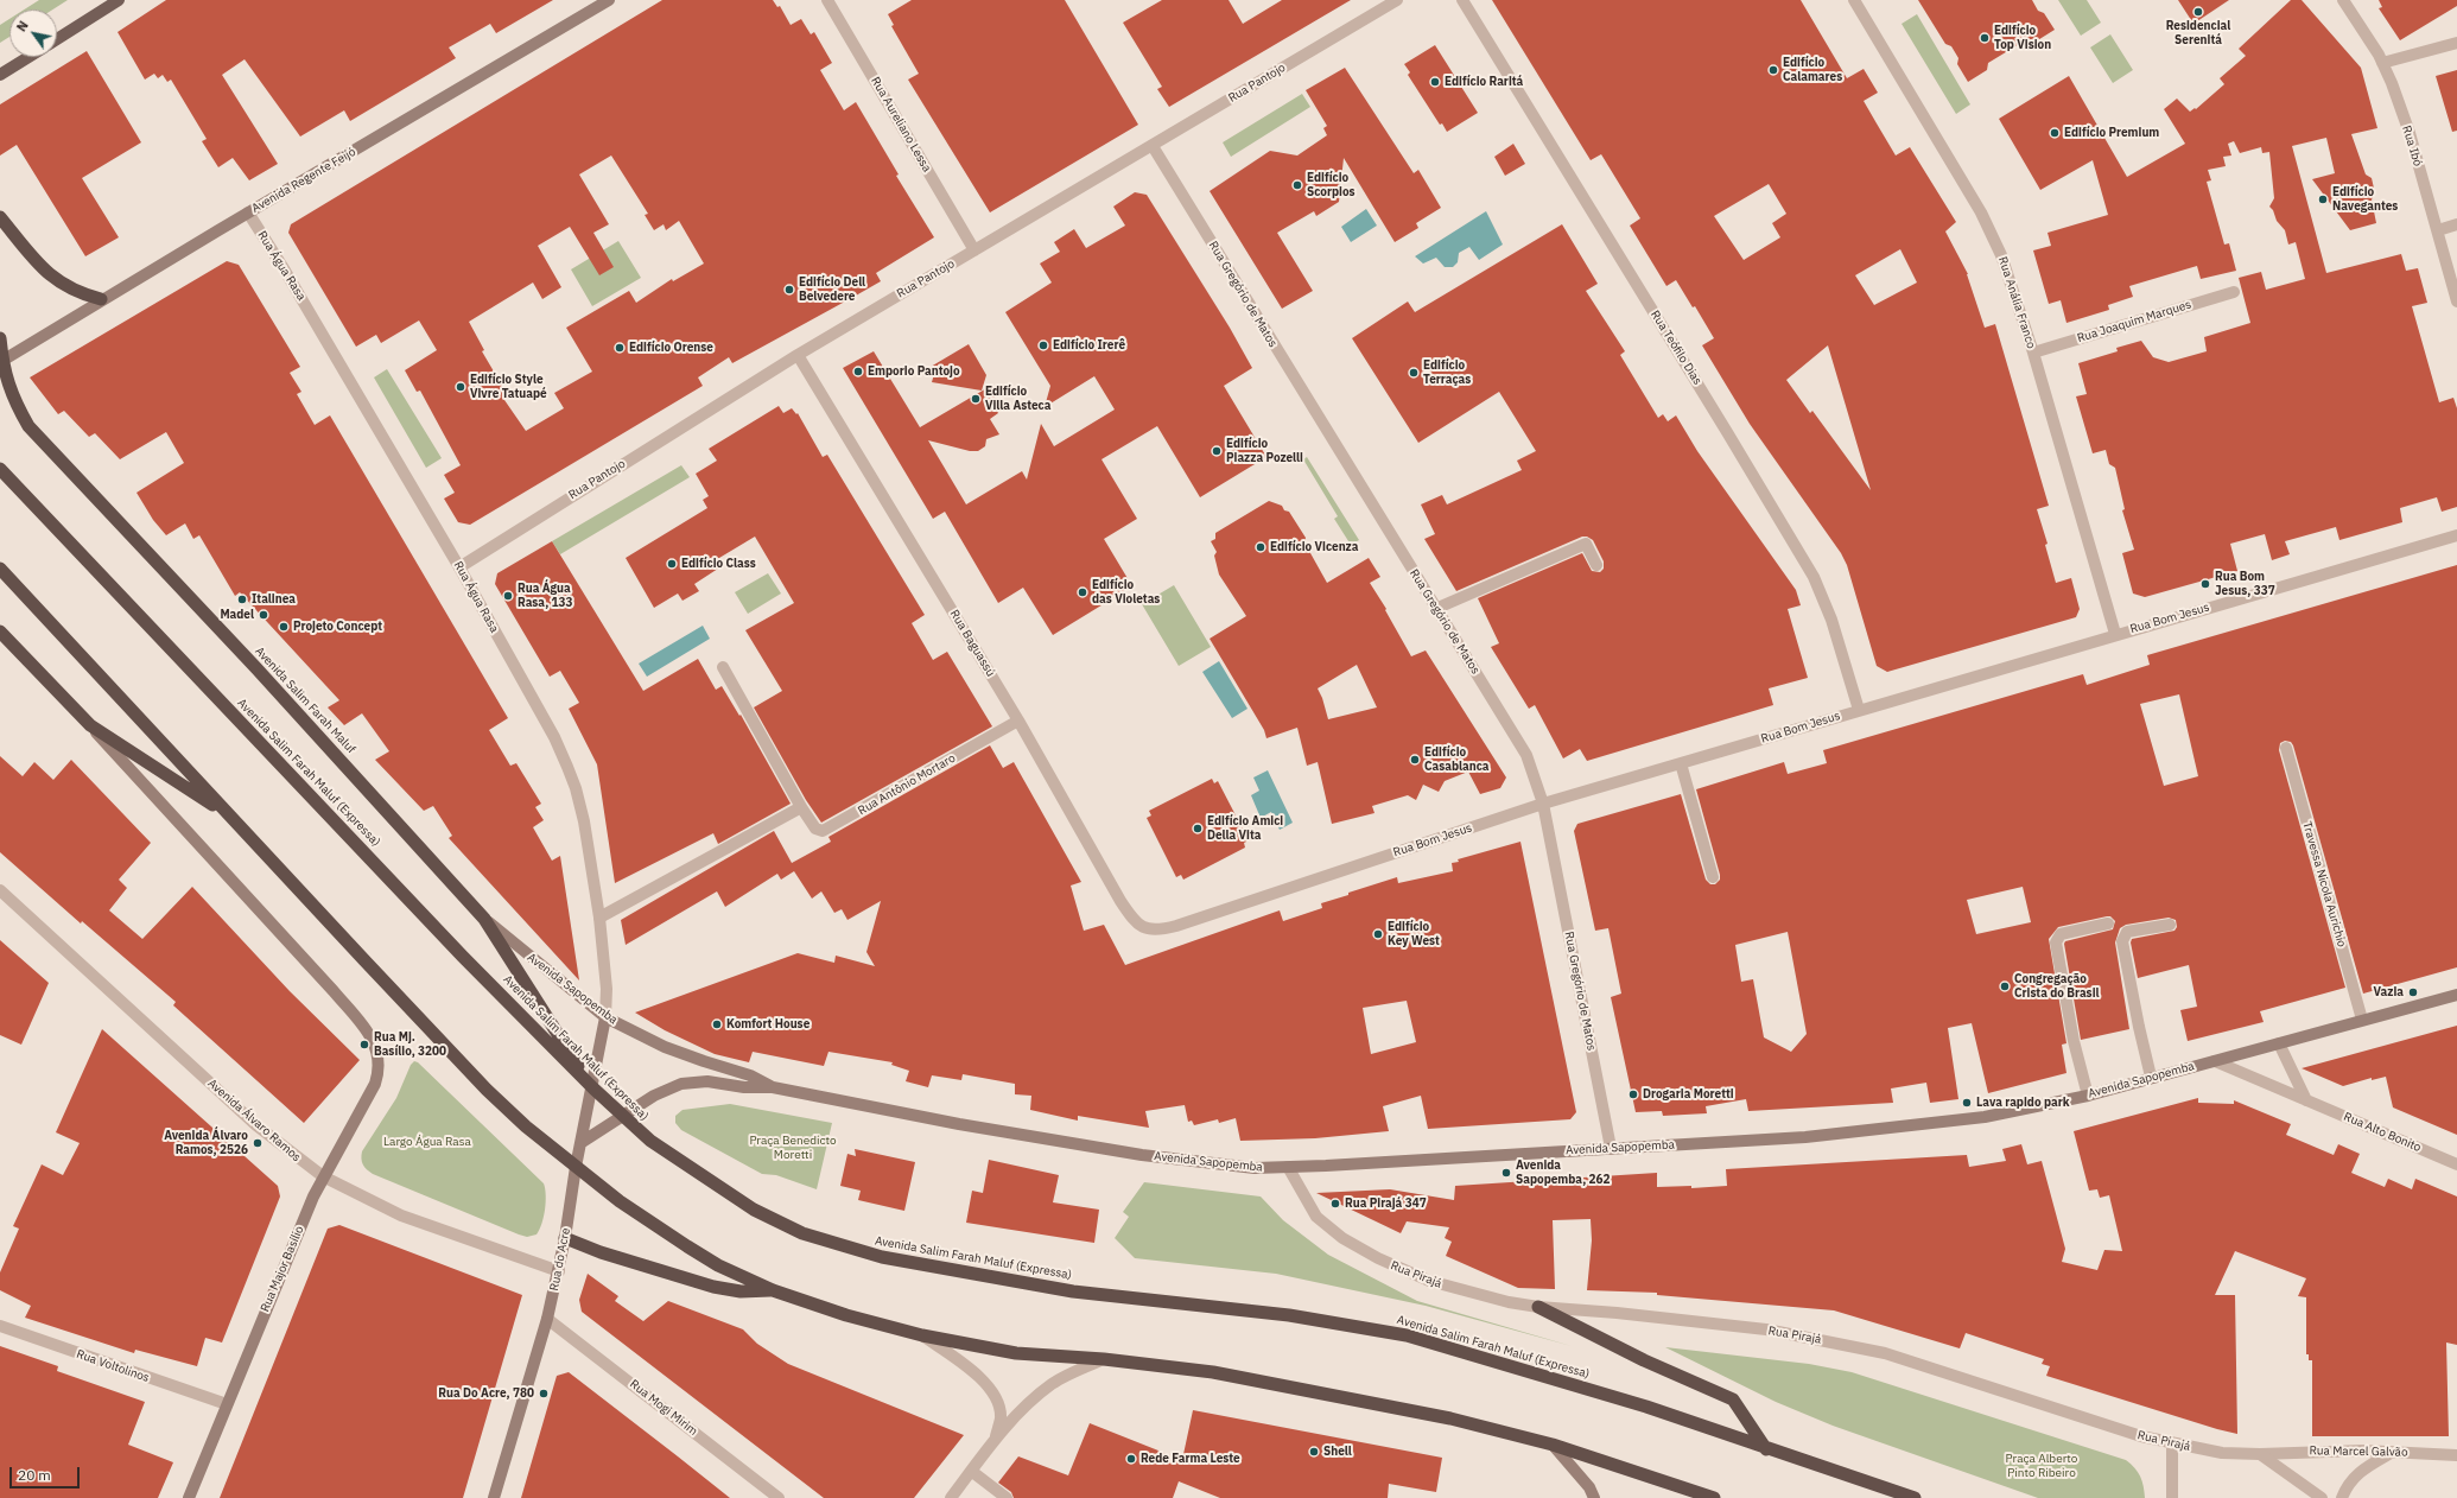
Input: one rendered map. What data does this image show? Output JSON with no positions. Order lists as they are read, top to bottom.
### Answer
{
  "streets": {
    "highway": ["Avenida Salim Farah Maluf", "Avenida Salim Farah Maluf (Expressa)"],
    "main road": [
      "Avenida Regente Feijó",
      "Avenida Sapopemba",
      "Rua do Acre",
      "Rua Major Basílio"
    ],
    "street": [
      "Rua Pantojo",
      "Rua Aureliano Lessa",
      "Rua Ibó",
      "Rua Água Rasa",
      "Rua Gregório de Matos",
      "Rua Anália Franco",
      "Rua Joaquim Marques",
      "Rua Teófilo Dias",
      "Rua Bom Jesus",
      "Rua Baguassú",
      "Rua Antônio Mortaro",
      "Travessa Nicola Aurichio",
      "Avenida Álvaro Ramos",
      "Rua Alto Bonito",
      "Rua Pirajá",
      "Rua Voltolinos",
      "Rua Mogi Mirim",
      "Rua Marcel Galvão"
    ]
  },
  "crossings": [
    ["Rua Pantojo", "Rua Aureliano Lessa"],
    ["Rua Pantojo", "Rua Água Rasa"],
    ["Rua Pantojo", "Rua Gregório de Matos"],
    ["Rua Pantojo", "Rua Baguassú"],
    ["Avenida Regente Feijó", "Rua Água Rasa"],
    ["Avenida Regente Feijó", "Avenida Salim Farah Maluf"],
    ["Rua Água Rasa", "Avenida Sapopemba"],
    ["Rua Água Rasa", "Rua do Acre"],
    ["Rua Gregório de Matos", "Rua Bom Jesus"],
    ["Rua Gregório de Matos", "Avenida Sapopemba"],
    ["Rua Anália Franco", "Rua Joaquim Marques"],
    ["Rua Anália Franco", "Rua Bom Jesus"],
    ["Rua Teófilo Dias", "Rua Bom Jesus"],
    ["Rua Bom Jesus", "Rua Baguassú"],
    ["Rua Baguassú", "Rua Antônio Mortaro"],
    ["Avenida Salim Farah Maluf", "Avenida Salim Farah Maluf (Expressa)"],
    ["Avenida Salim Farah Maluf", "Avenida Sapopemba"],
    ["Avenida Salim Farah Maluf", "Rua do Acre"],
    ["Avenida Salim Farah Maluf (Expressa)", "Avenida Sapopemba"],
    ["Avenida Salim Farah Maluf (Expressa)", "Rua do Acre"],
    ["Travessa Nicola Aurichio", "Avenida Sapopemba"],
    ["Avenida Sapopemba", "Rua Alto Bonito"],
    ["Avenida Sapopemba", "Rua do Acre"],
    ["Avenida Sapopemba", "Rua Pirajá"],
    ["Avenida Álvaro Ramos", "Rua do Acre"],
    ["Avenida Álvaro Ramos", "Rua Major Basílio"],
    ["Rua do Acre", "Rua Mogi Mirim"],
    ["Rua Major Basílio", "Rua Voltolinos"],
    ["Rua Pirajá", "Rua Marcel Galvão"]
  ],
  "parks": ["Praça Benedicto Moretti", "Largo Água Rasa", "Praça Alberto Pinto Ribeiro"],
  "places": [
    "Residencial Serenitá",
    "Edifício Top Vision",
    "Edifício Calamares",
    "Edifício Raritá",
    "Edifício Premium",
    "Edifício Scorpios",
    "Edifício Navegantes",
    "Edifício Dell Belvedere",
    "Edifício Irerê",
    "Edifício Orense",
    "Emporio Pantojo",
    "Edifício Terraças",
    "Edifício Style Vivre Tatuapé",
    "Edifício Villa Asteca",
    "Edifício Piazza Pozelli",
    "Edifício Vicenza",
    "Edifício Class",
    "Rua Bom Jesus, 337",
    "Edifício das Violetas",
    "Rua Água Rasa, 133",
    "Italinea",
    "Madel",
    "Projeto Concept",
    "Edifício Casablanca",
    "Edifício Amici Della Vita",
    "Edifício Key West",
    "Congregação Crista do Brasil",
    "Vazia",
    "Komfort House",
    "Rua Mj. Basílio, 3200",
    "Drogaria Moretti",
    "Lava rapido park",
    "Avenida Álvaro Ramos, 2526",
    "Avenida Sapopemba, 262",
    "Rua Pirajá 347",
    "Rua Do Acre, 780",
    "Shell",
    "Rede Farma Leste"
  ],
  "scale_bar": "20 m",
  "north": "top left"
}
